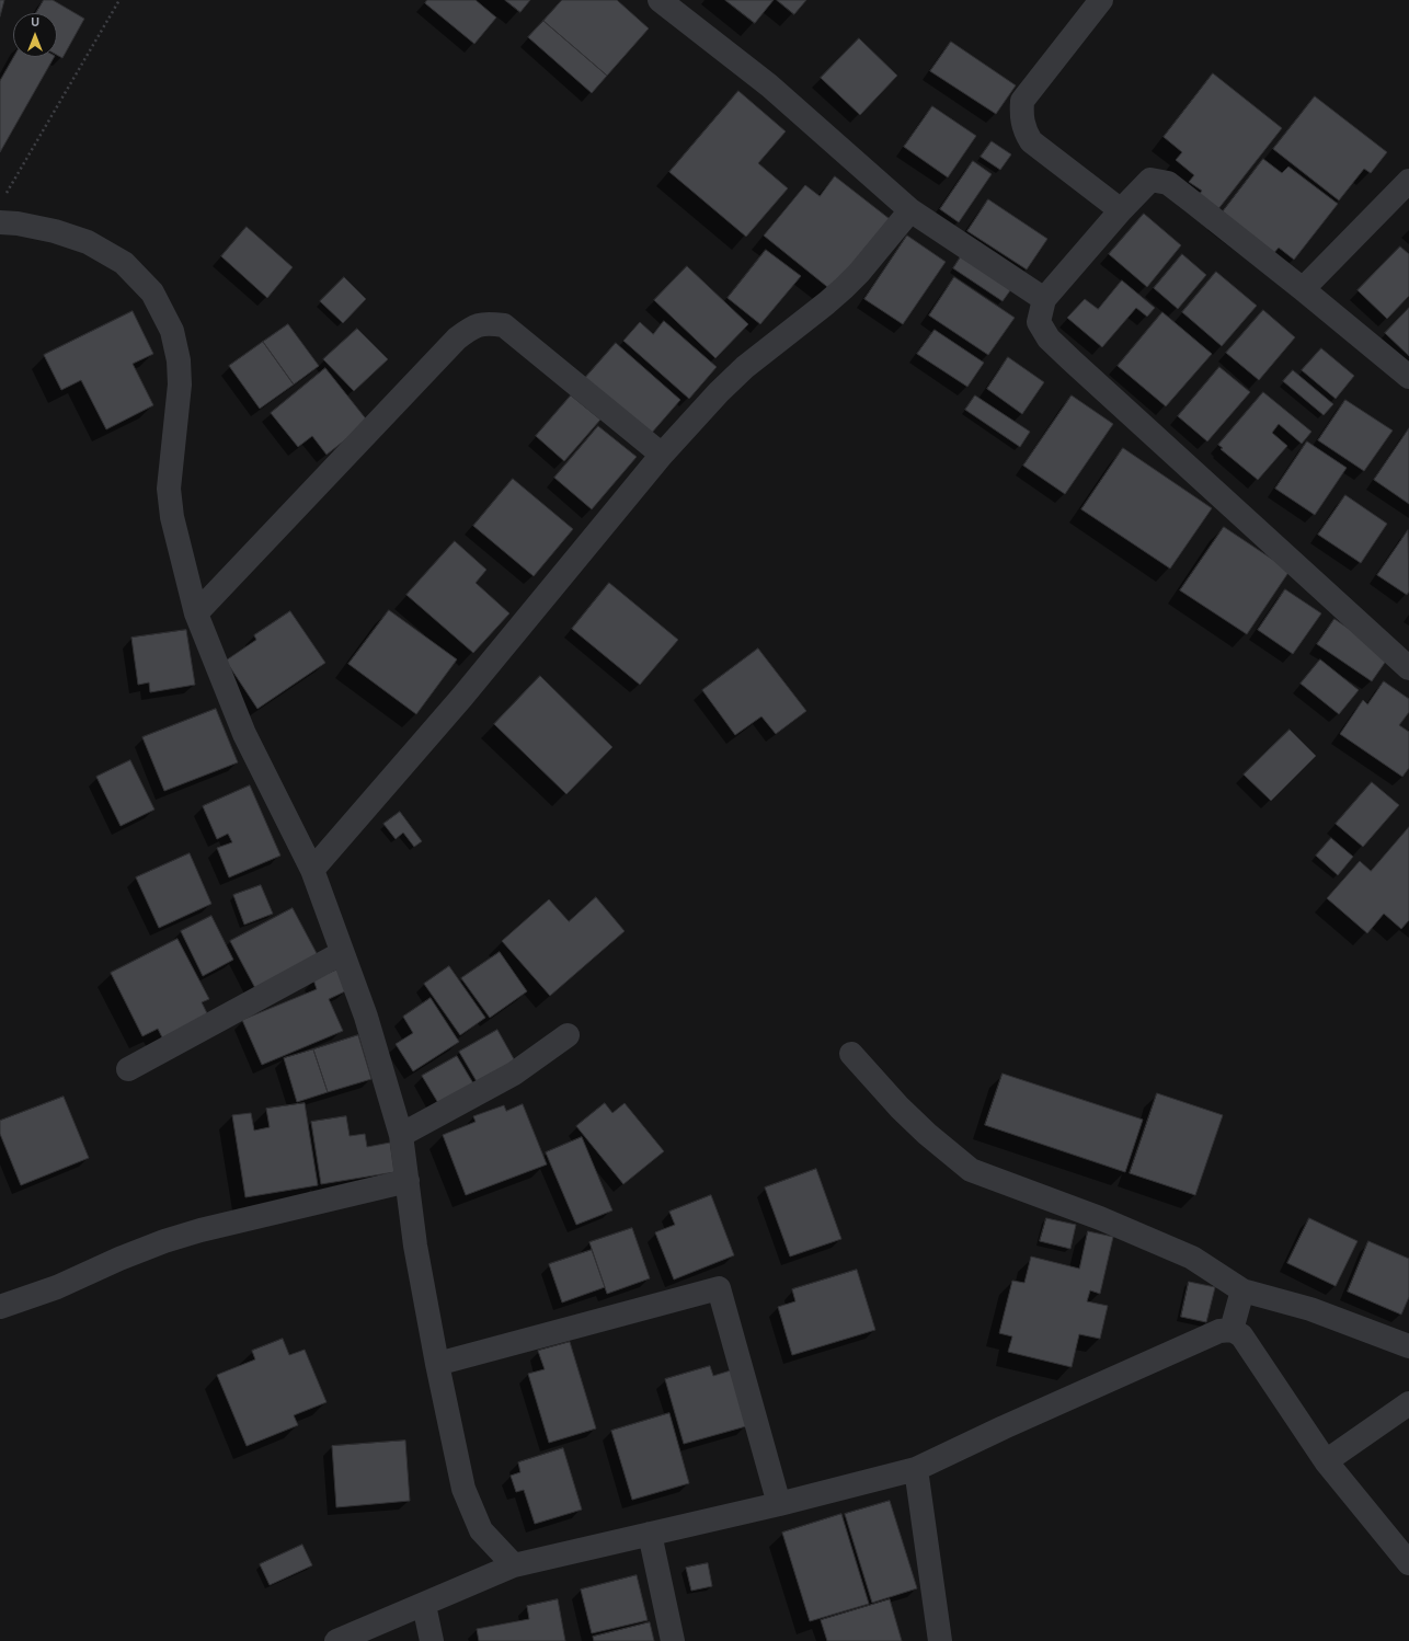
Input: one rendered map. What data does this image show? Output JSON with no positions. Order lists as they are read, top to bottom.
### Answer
{
  "north": "top"
}
